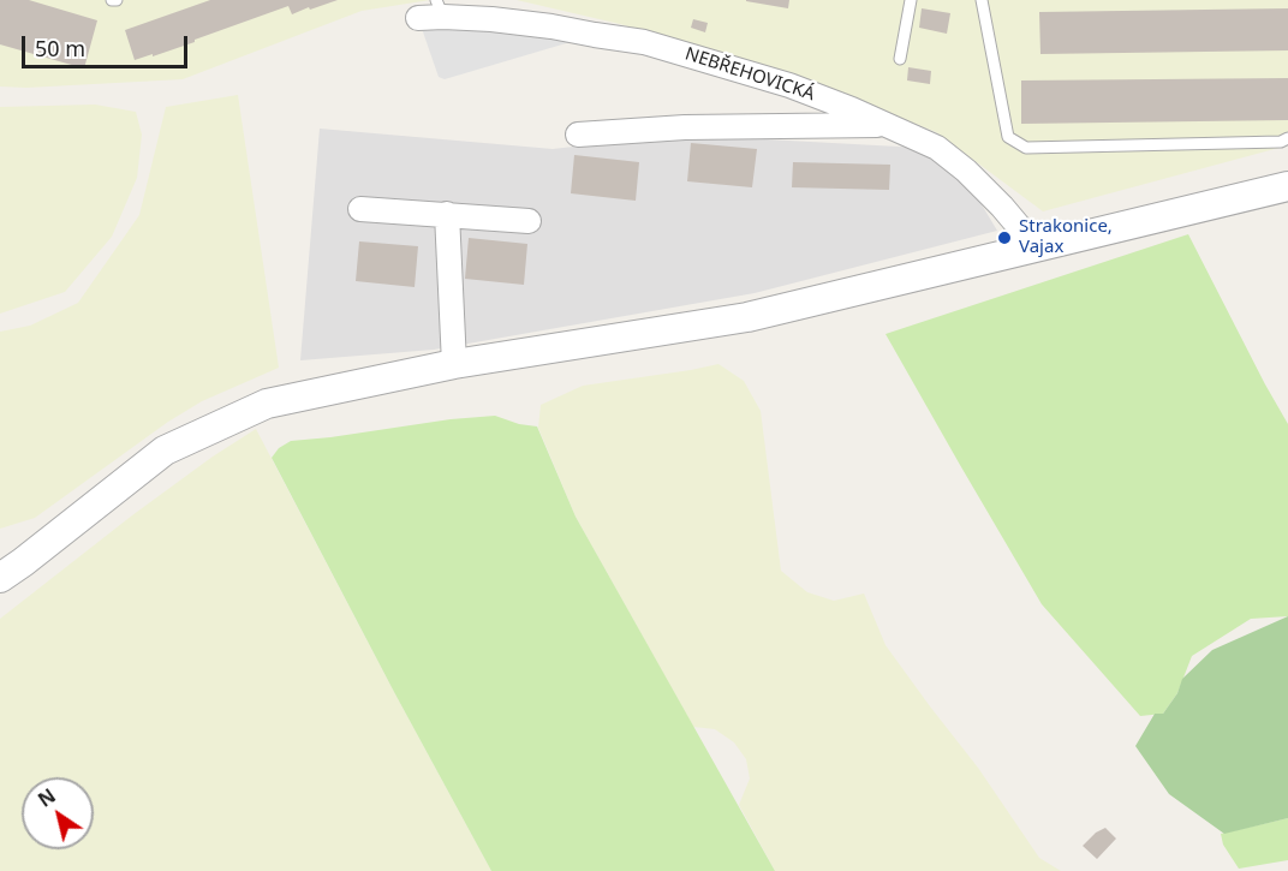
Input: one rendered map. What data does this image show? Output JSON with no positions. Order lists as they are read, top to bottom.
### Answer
{
  "streets": {
    "street": ["NEBŘEHOVICKÁ"]
  },
  "places": ["Strakonice, Vajax"],
  "scale_bar": "50 m",
  "north": "top left"
}
